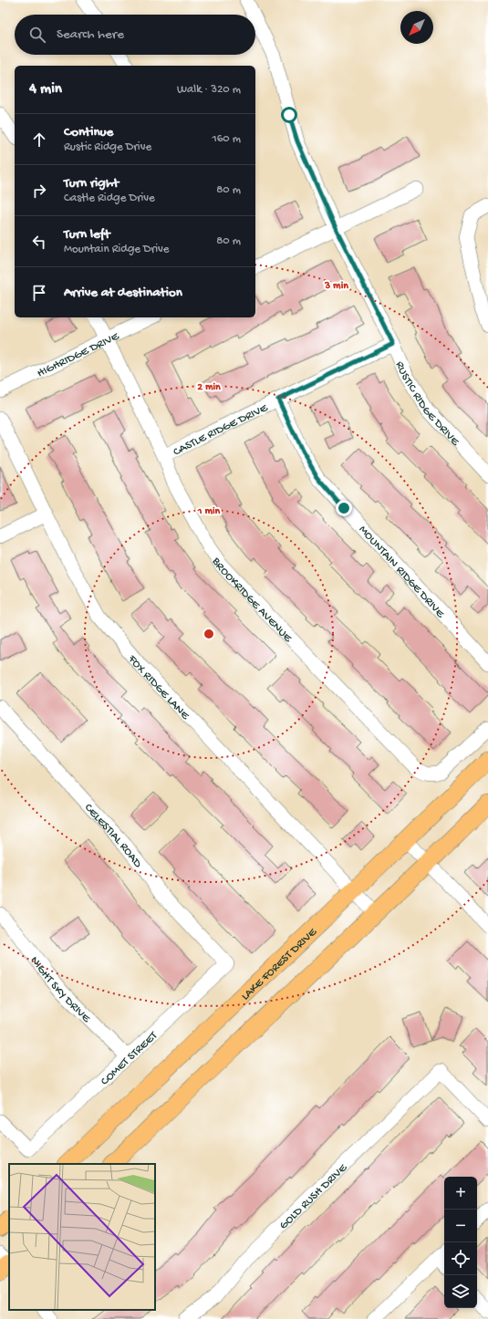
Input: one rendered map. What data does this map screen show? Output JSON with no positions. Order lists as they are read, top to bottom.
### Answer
{
  "streets": {
    "main road": ["LAKE FOREST DRIVE"],
    "street": [
      "HIGHRIDGE DRIVE",
      "RUSTIC RIDGE DRIVE",
      "CASTLE RIDGE DRIVE",
      "MOUNTAIN RIDGE DRIVE",
      "BROOKRIDGE AVENUE",
      "FOX RIDGE LANE",
      "CELESTIAL ROAD",
      "NIGHT SKY DRIVE",
      "COMET STREET",
      "GOLD RUSH DRIVE"
    ]
  },
  "crossings": [
    ["HIGHRIDGE DRIVE", "BROOKRIDGE AVENUE"],
    ["RUSTIC RIDGE DRIVE", "CASTLE RIDGE DRIVE"],
    ["CASTLE RIDGE DRIVE", "MOUNTAIN RIDGE DRIVE"],
    ["CASTLE RIDGE DRIVE", "BROOKRIDGE AVENUE"],
    ["FOX RIDGE LANE", "LAKE FOREST DRIVE"],
    ["CELESTIAL ROAD", "COMET STREET"],
    ["NIGHT SKY DRIVE", "COMET STREET"]
  ],
  "north": "bottom left",
  "page": {
    "search": "Search here",
    "heading": ["4 min", "Walk · 320 m"],
    "list": [
      ["Continue", "Rustic Ridge Drive", "160 m"],
      ["Turn right", "Castle Ridge Drive", "80 m"],
      ["Turn left", "Mountain Ridge Drive", "80 m"],
      "Arrive at destination"
    ],
    "map_buttons": ["+", "−"]
  },
  "rings": ["3 min", "2 min", "1 min"]
}
